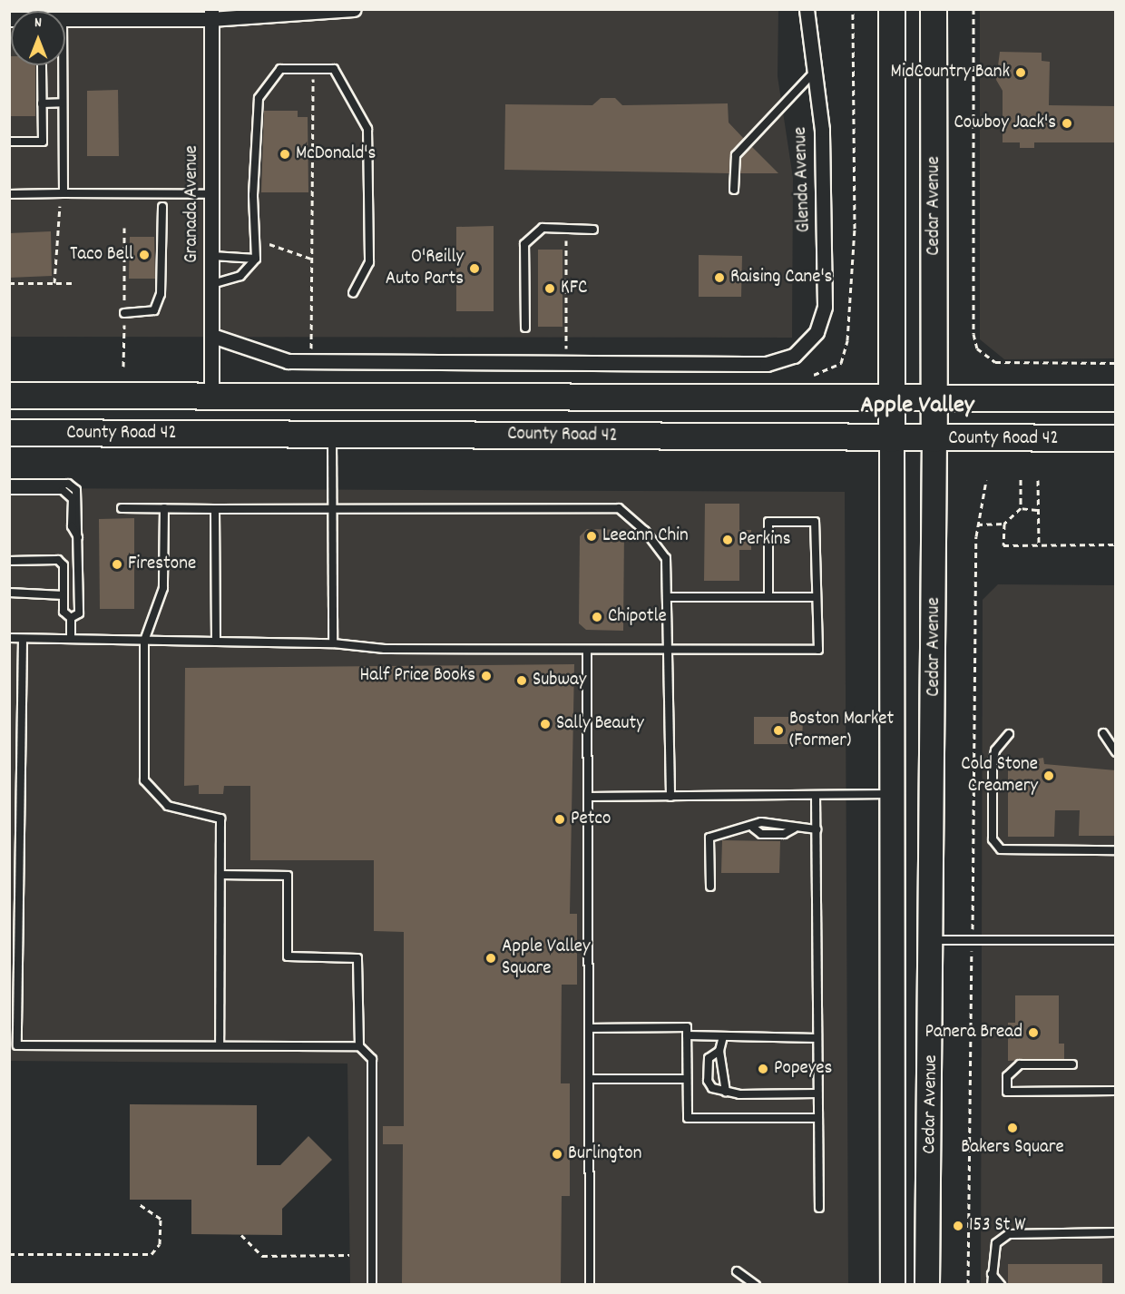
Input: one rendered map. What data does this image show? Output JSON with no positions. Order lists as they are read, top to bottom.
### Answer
{
  "streets": {
    "highway": ["Cedar Avenue", "County Road 42"],
    "street": ["Glenda Avenue", "Granada Avenue"]
  },
  "crossings": [
    ["Glenda Avenue", "Granada Avenue"],
    ["Granada Avenue", "County Road 42"],
    ["Cedar Avenue", "County Road 42"]
  ],
  "districts": ["Apple Valley"],
  "places": [
    "MidCountry Bank",
    "Cowboy Jack's",
    "McDonald's",
    "Taco Bell",
    "O'Reilly Auto Parts",
    "Raising Cane's",
    "KFC",
    "Leeann Chin",
    "Perkins",
    "Firestone",
    "Chipotle",
    "Half Price Books",
    "Subway",
    "Sally Beauty",
    "Boston Market (Former)",
    "Cold Stone Creamery",
    "Petco",
    "Apple Valley Square",
    "Panera Bread",
    "Popeyes",
    "Bakers Square",
    "Burlington",
    "153 St W"
  ],
  "north": "top"
}
